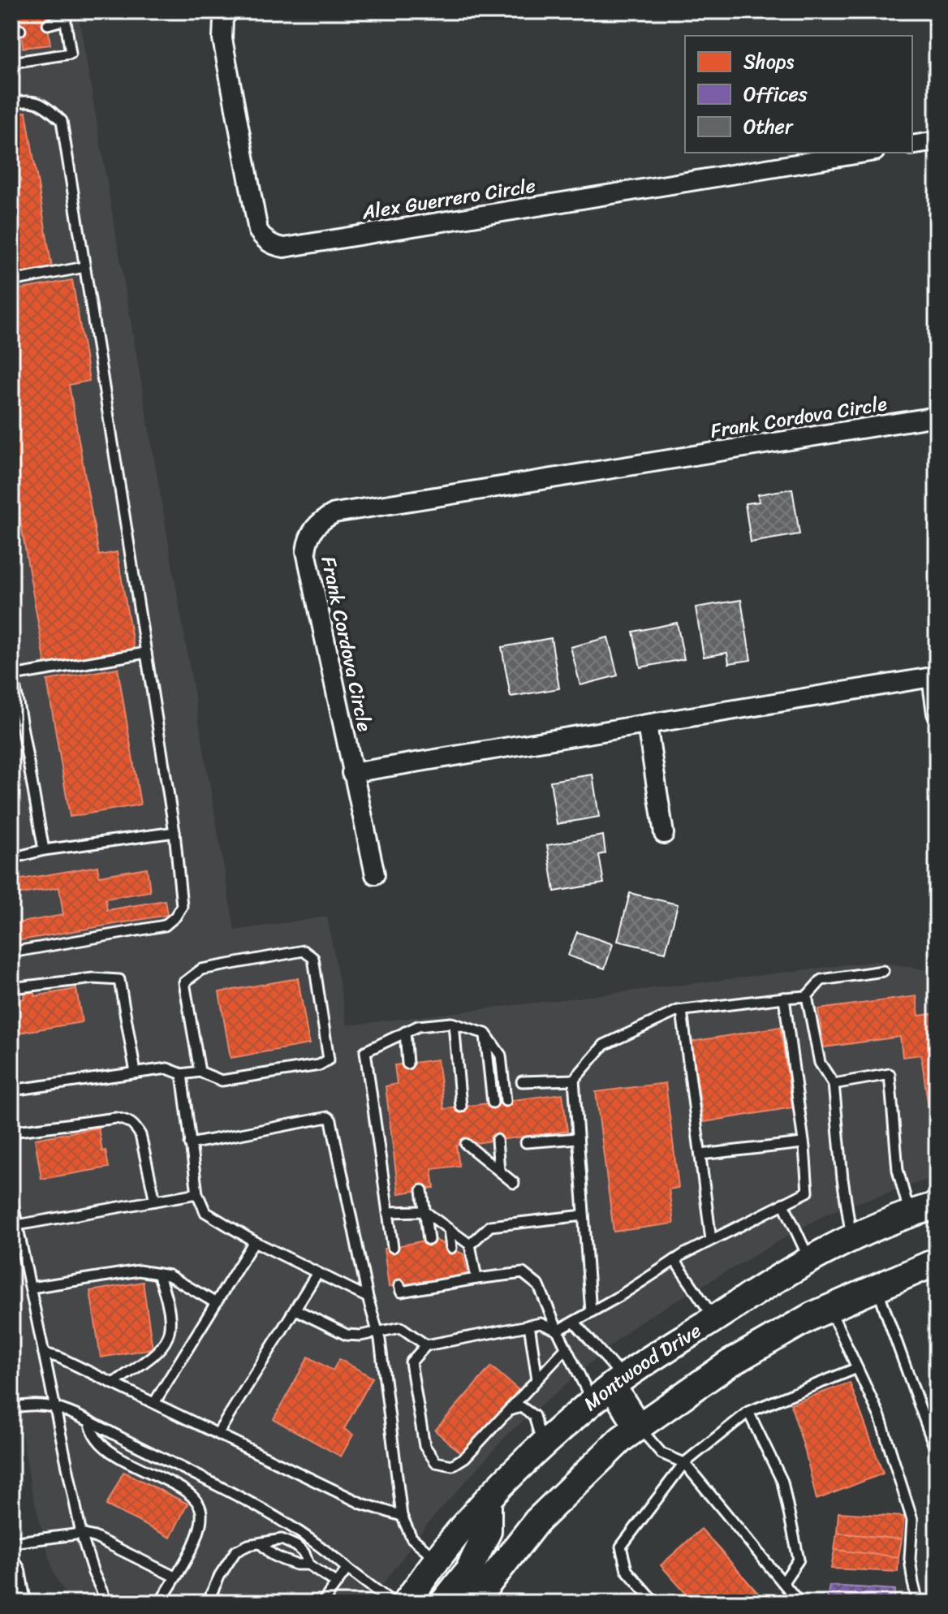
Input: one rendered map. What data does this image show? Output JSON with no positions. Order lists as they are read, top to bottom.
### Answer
{
  "streets": {
    "main road": ["Montwood Drive"],
    "street": ["Alex Guerrero Circle", "Frank Cordova Circle"]
  },
  "legend": ["Shops", "Offices", "Other"]
}
